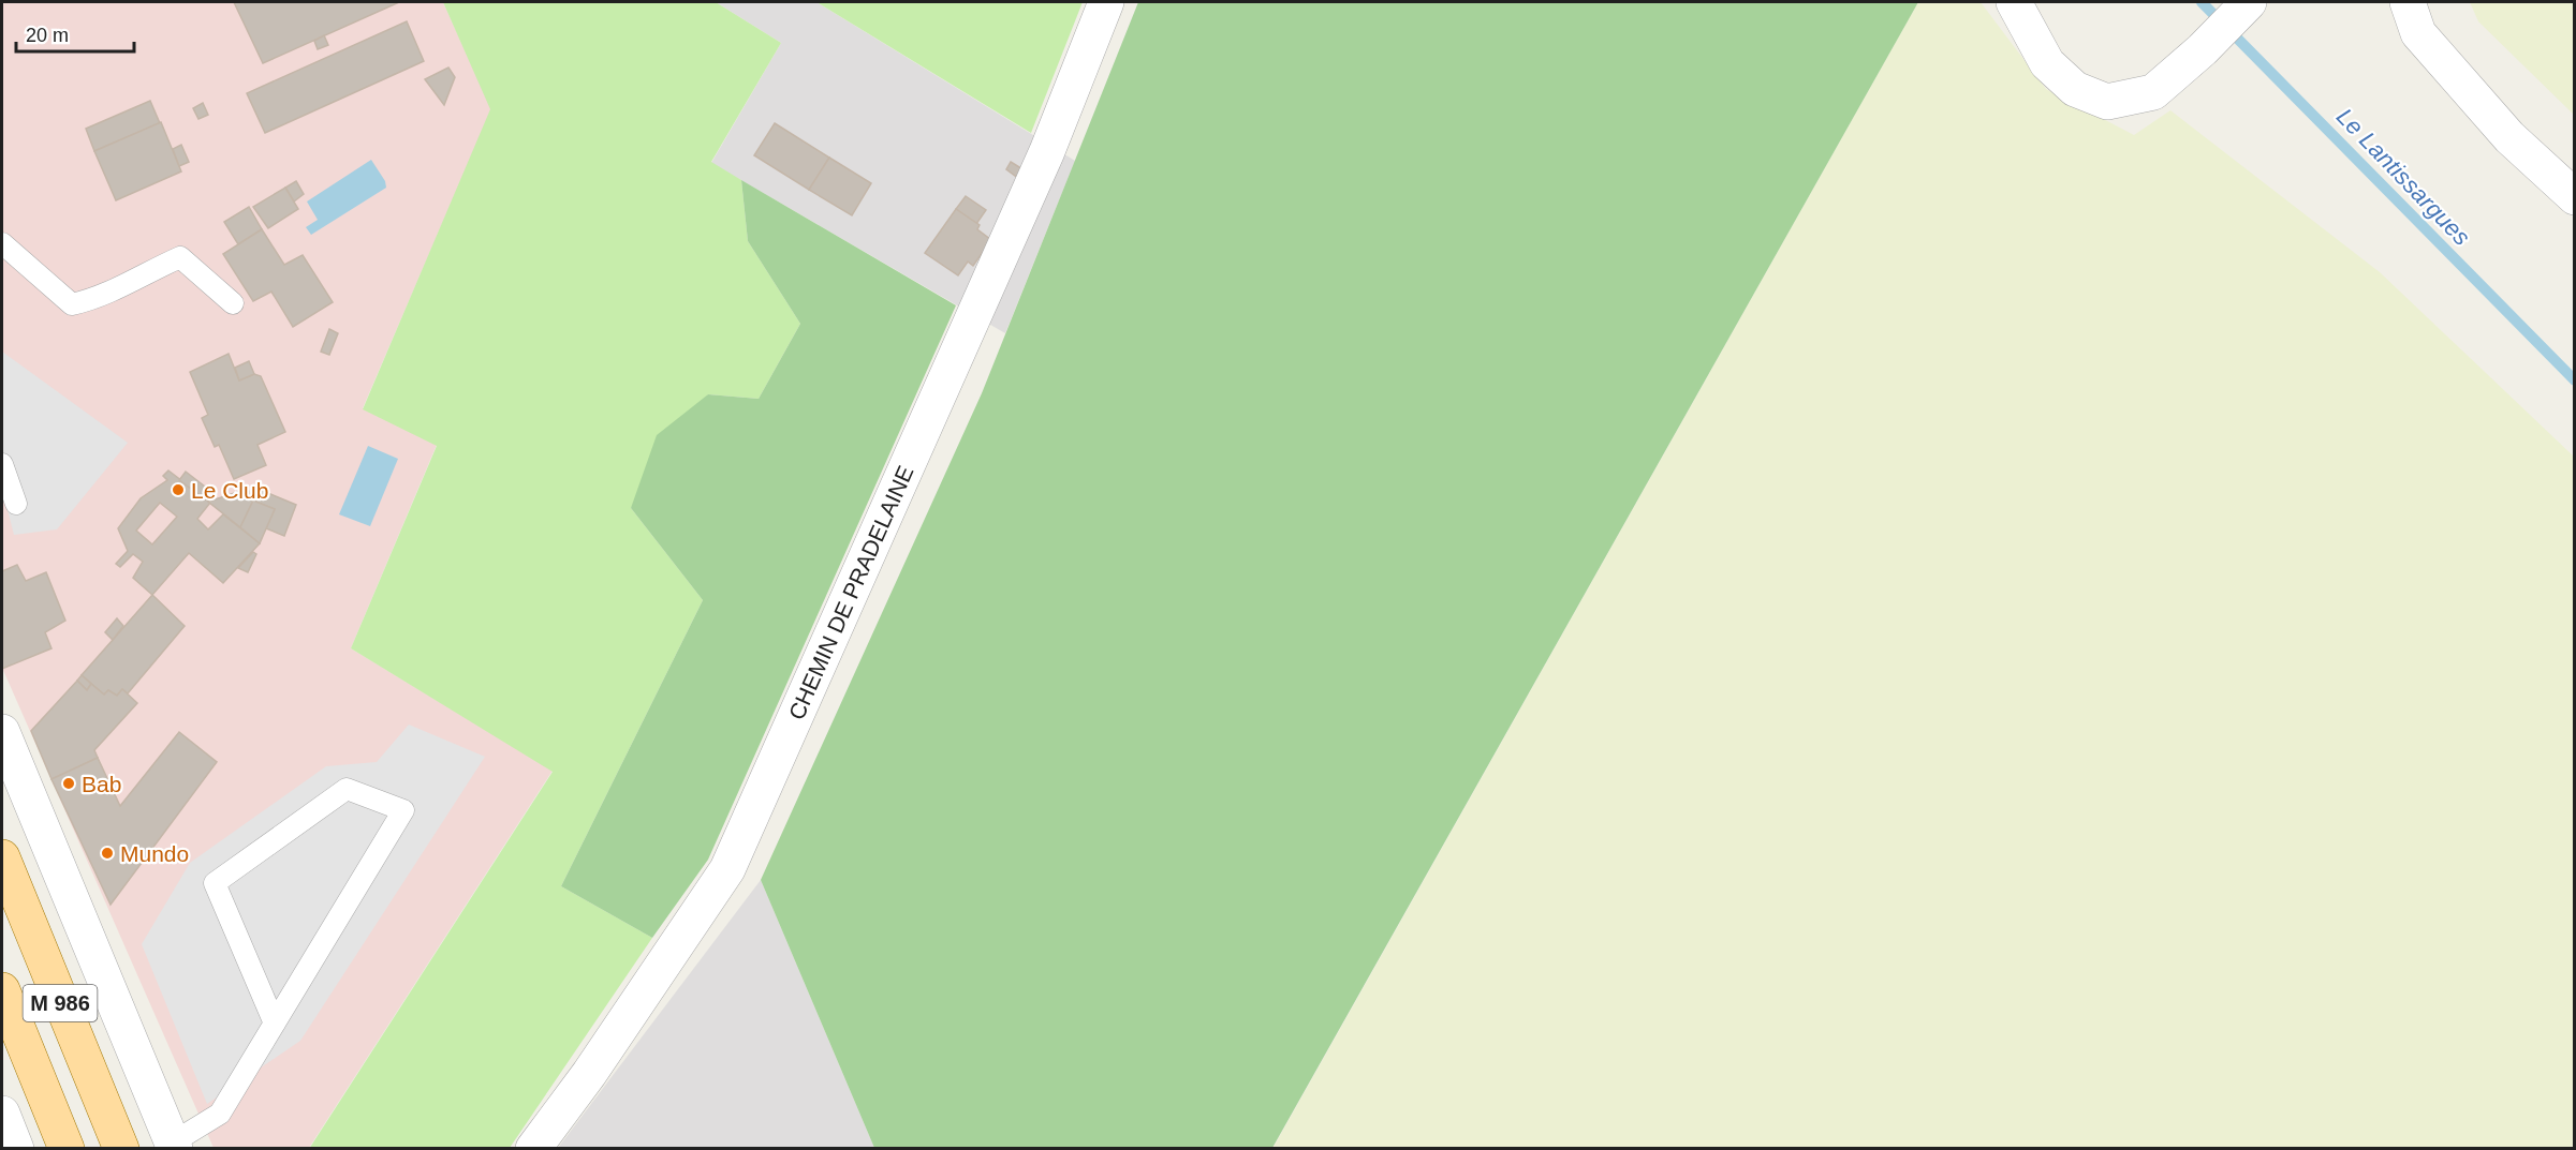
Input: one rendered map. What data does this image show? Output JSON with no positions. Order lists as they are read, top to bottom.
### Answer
{
  "streets": {
    "main road": ["M 986"],
    "street": ["CHEMIN DE PRADELAINE"]
  },
  "water": ["Le Lantissargues"],
  "places": ["Le Club", "Bab", "Mundo"],
  "scale_bar": "20 m"
}
